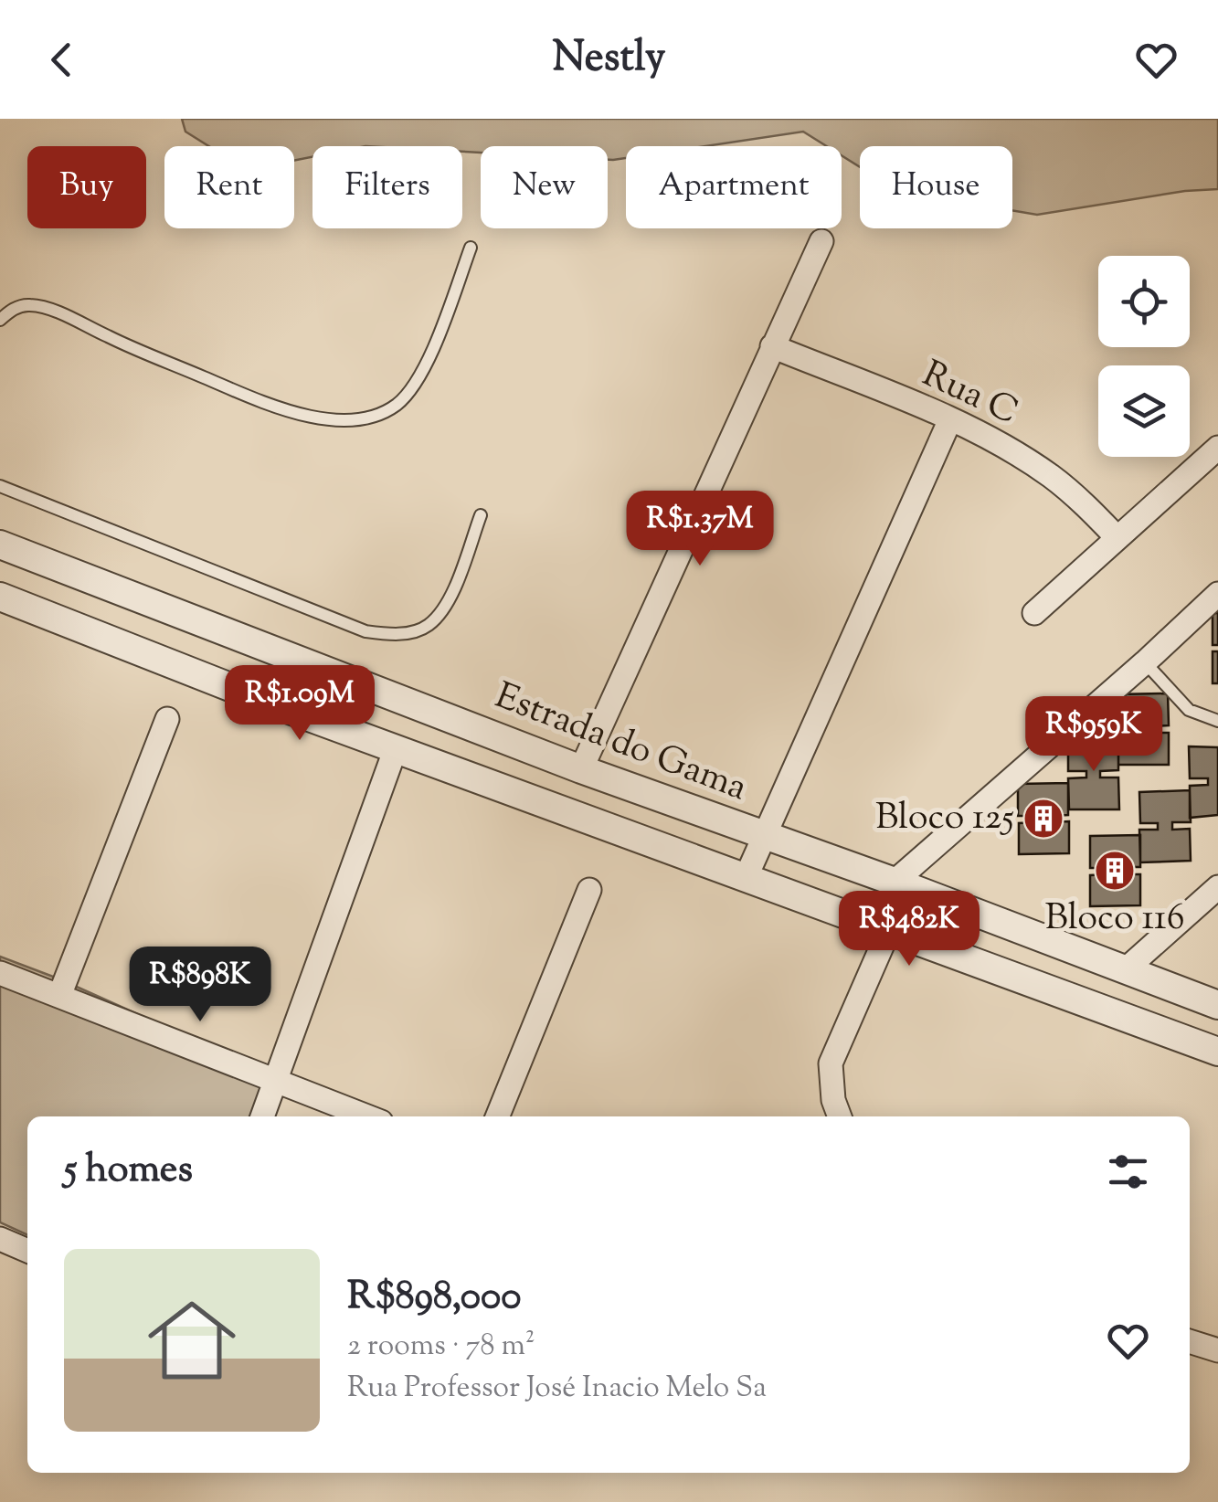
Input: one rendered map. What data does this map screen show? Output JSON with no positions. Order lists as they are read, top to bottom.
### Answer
{
  "streets": {
    "street": ["Rua C", "Estrada do Gama"]
  },
  "places": {
    "building": ["Bloco 125", "Bloco 116"]
  },
  "page": {
    "header": "Nestly",
    "chip": [
      "Buy",
      "Rent",
      "Filters",
      "New",
      "Apartment",
      "House"
    ],
    "price": [
      "R$1.37M",
      "R$1.09M",
      "R$959K",
      "R$482K",
      "R$898K"
    ],
    "heading": "5 homes",
    "list": [
      {
        "name": "R$898,000",
        "note": "2 rooms · 78 m² · Rua Professor José Inacio Melo Sa"
      }
    ]
  }
}
